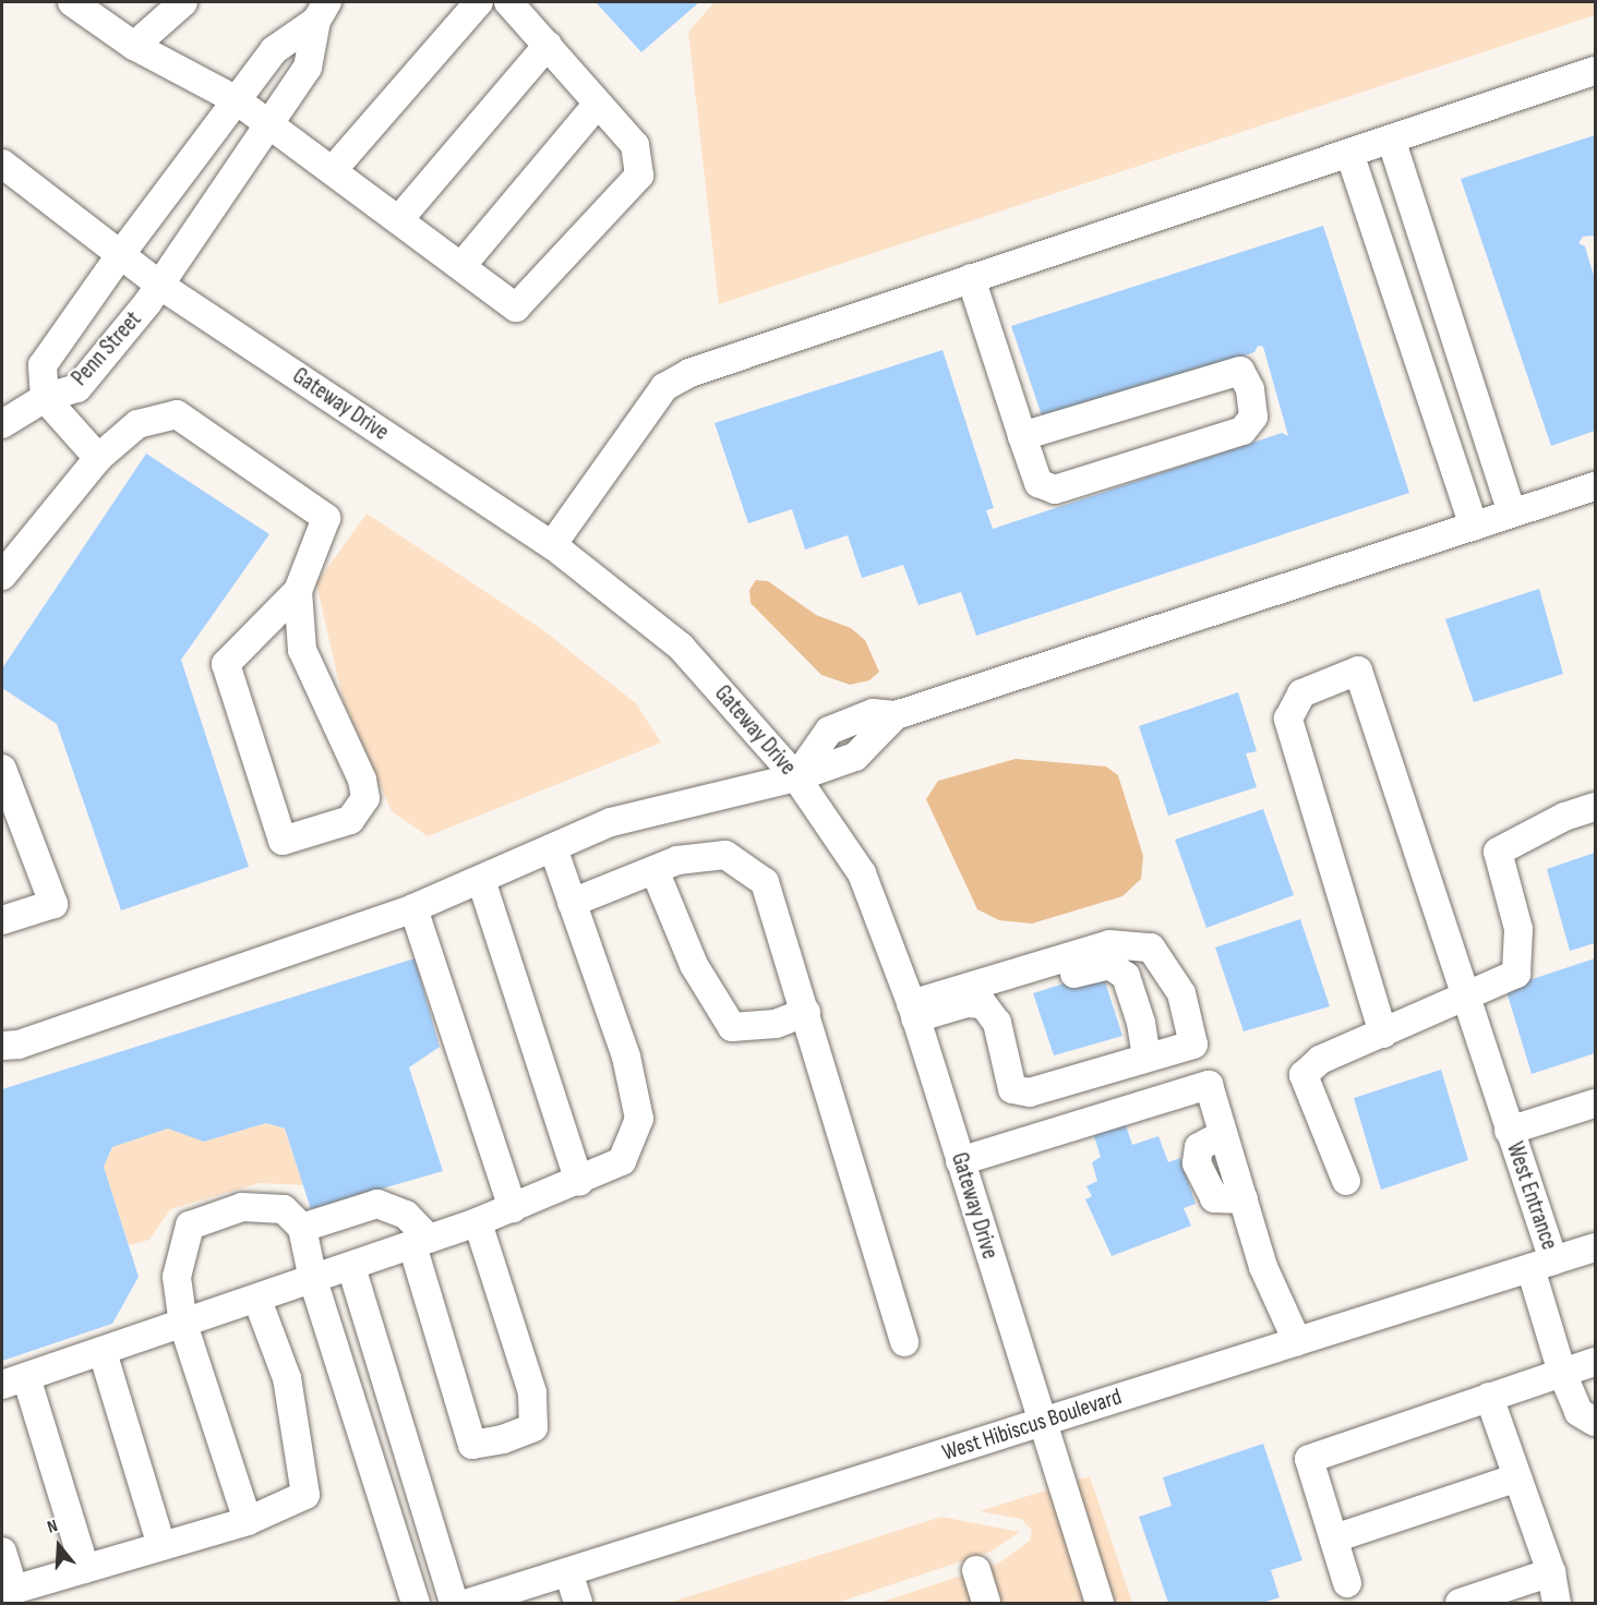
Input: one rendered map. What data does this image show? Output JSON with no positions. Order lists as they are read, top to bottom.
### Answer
{
  "streets": {
    "street": [
      "Penn Street",
      "Gateway Drive",
      "West Entrance",
      "West Hibiscus Boulevard"
    ]
  },
  "crossings": [
    ["Penn Street", "Gateway Drive"],
    ["Gateway Drive", "West Hibiscus Boulevard"],
    ["West Entrance", "West Hibiscus Boulevard"]
  ],
  "north": "top"
}
